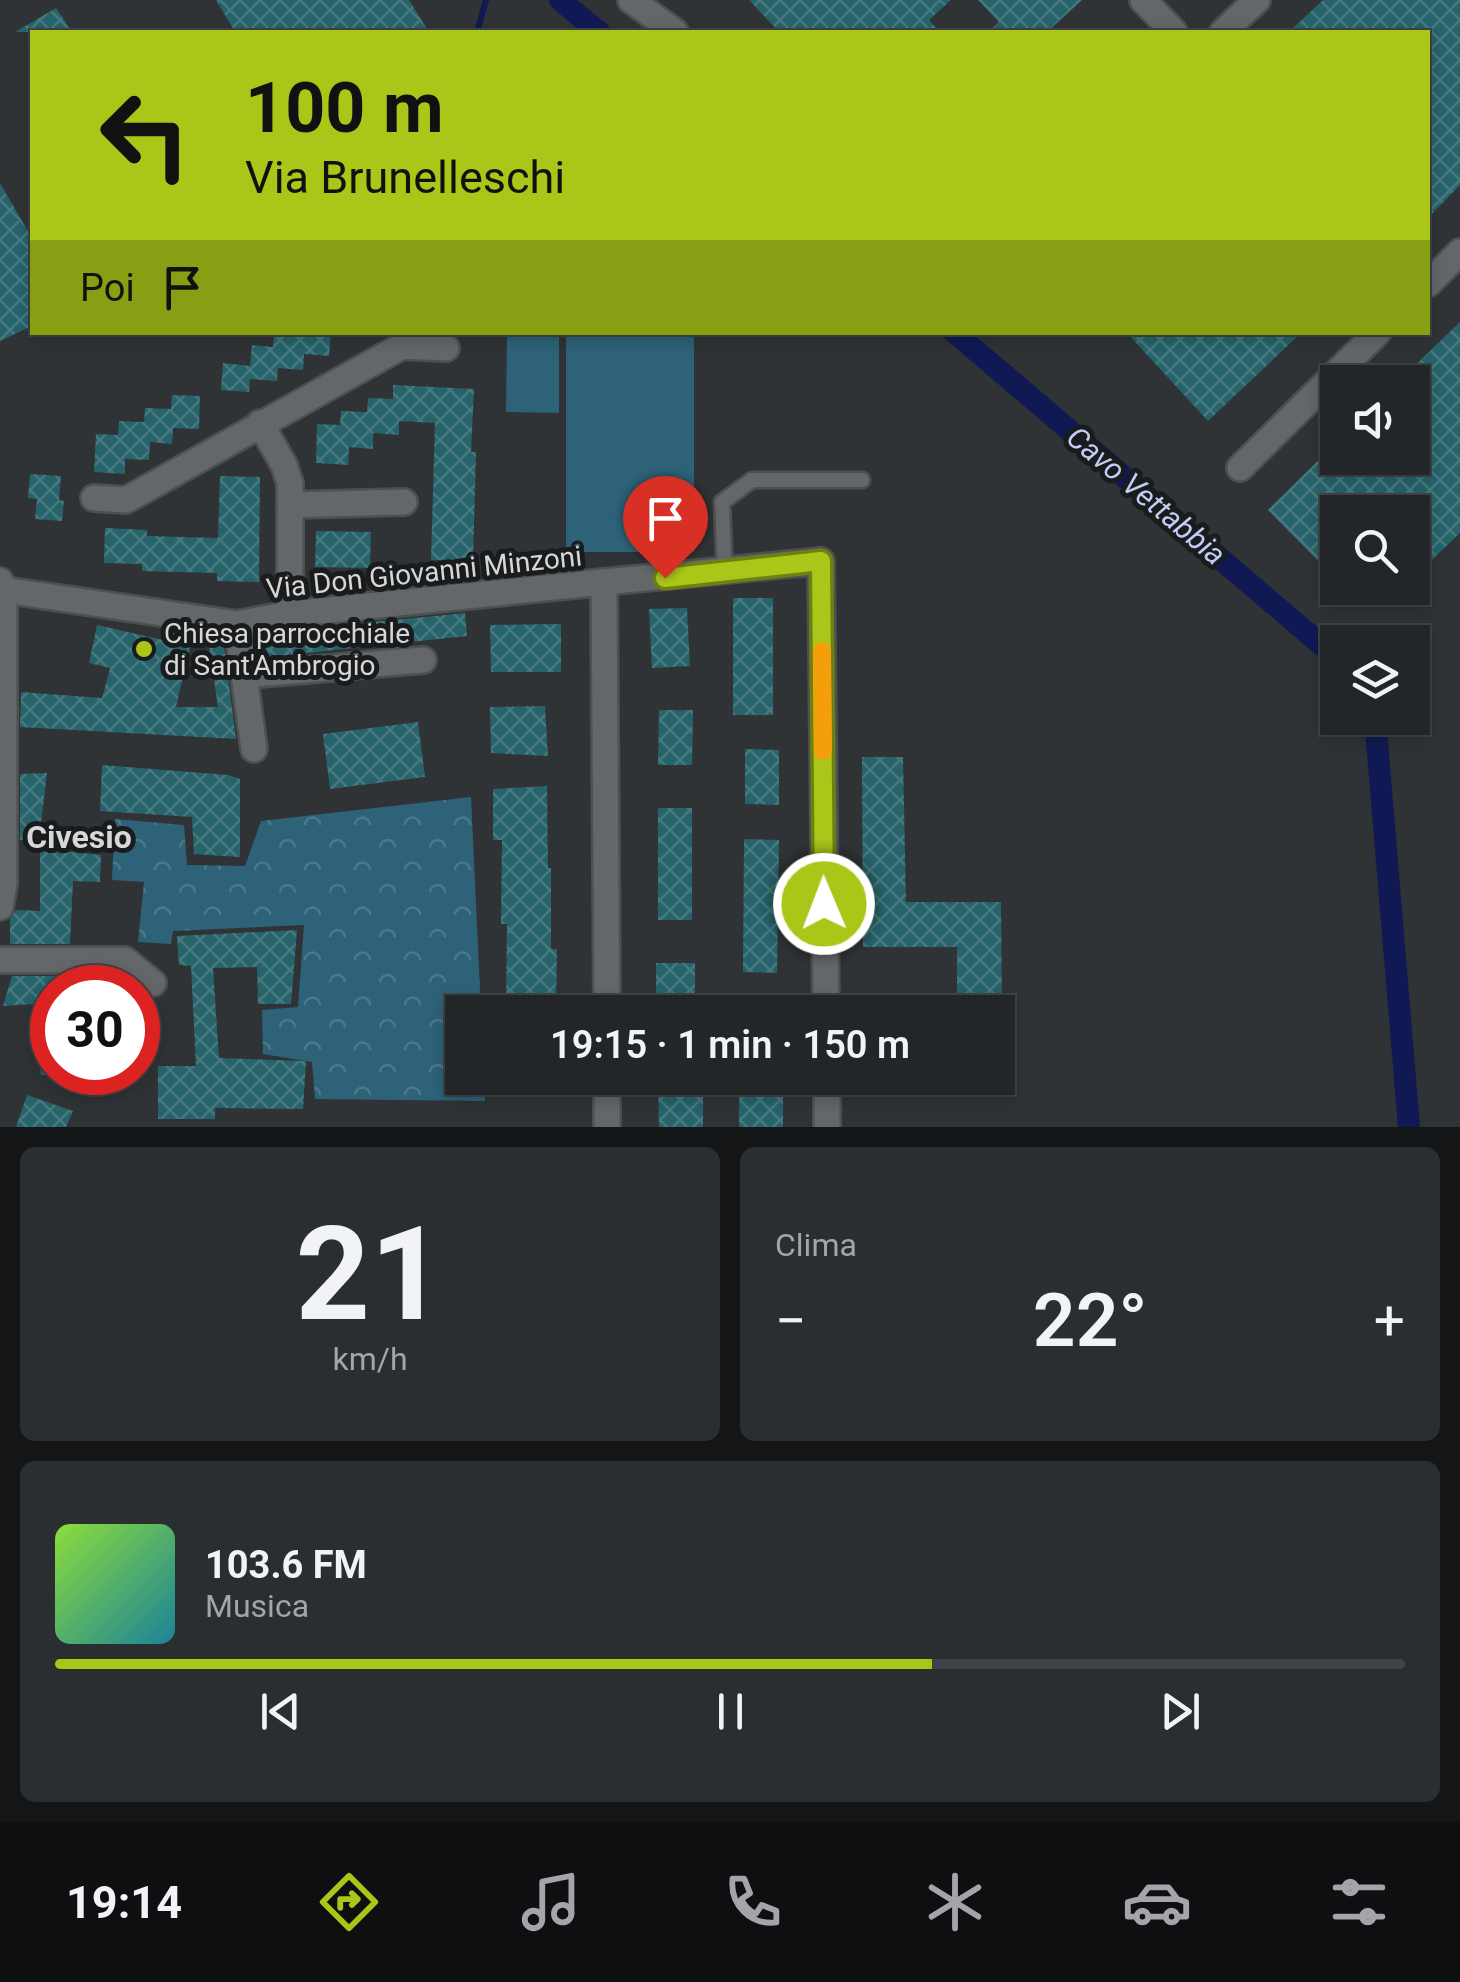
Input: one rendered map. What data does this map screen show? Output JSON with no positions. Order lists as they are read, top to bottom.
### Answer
{
  "streets": {
    "street": ["Via Don Giovanni Minzoni"]
  },
  "districts": ["Civesio"],
  "water": ["Cavo Vettabbia"],
  "places": ["Chiesa parrocchiale di Sant'Ambrogio"],
  "page": {
    "turn": ["100 m", "Via Brunelleschi"],
    "then": "Poi",
    "limit": "30",
    "trip": "19:15 · 1 min · 150 m",
    "tile": [
      ["21", "km/h"],
      "Clima"
    ],
    "heat": ["−", "22°", "+"],
    "song": ["103.6 FM", "Musica"],
    "tabs": "19:14"
  }
}
